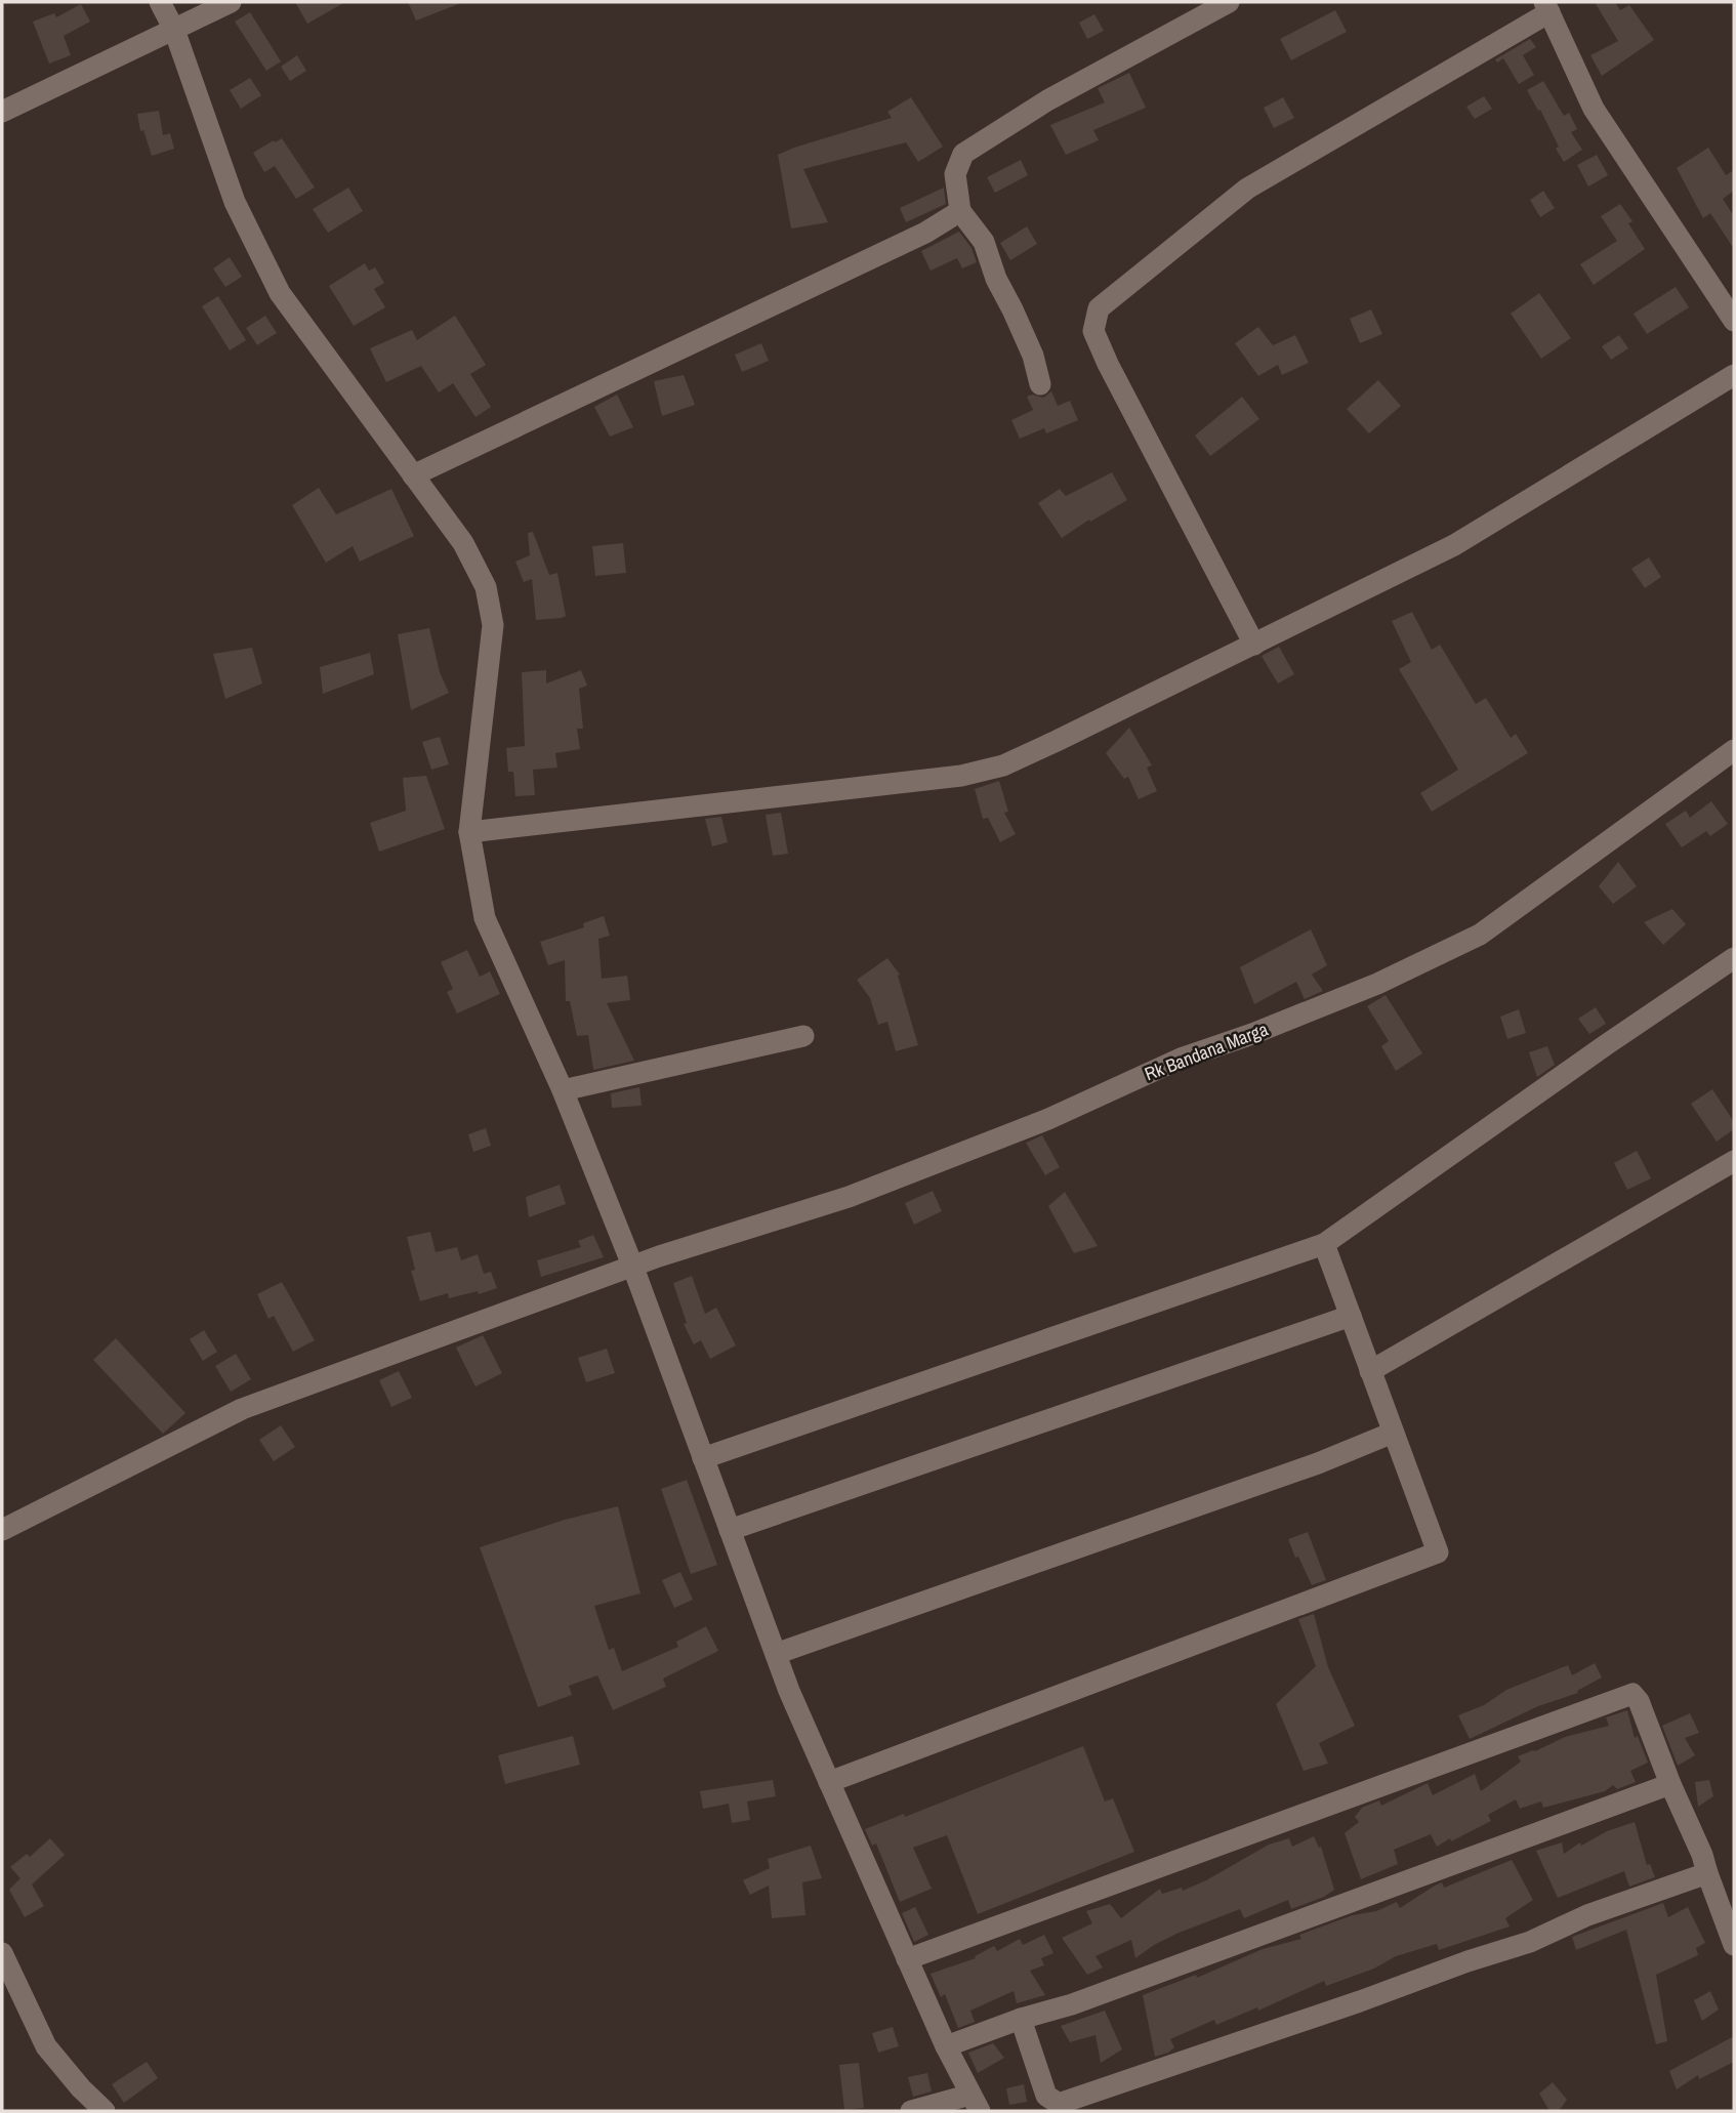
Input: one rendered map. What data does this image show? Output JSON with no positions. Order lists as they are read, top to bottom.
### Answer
{
  "streets": {
    "street": ["Rk Bandana Marga"]
  }
}
